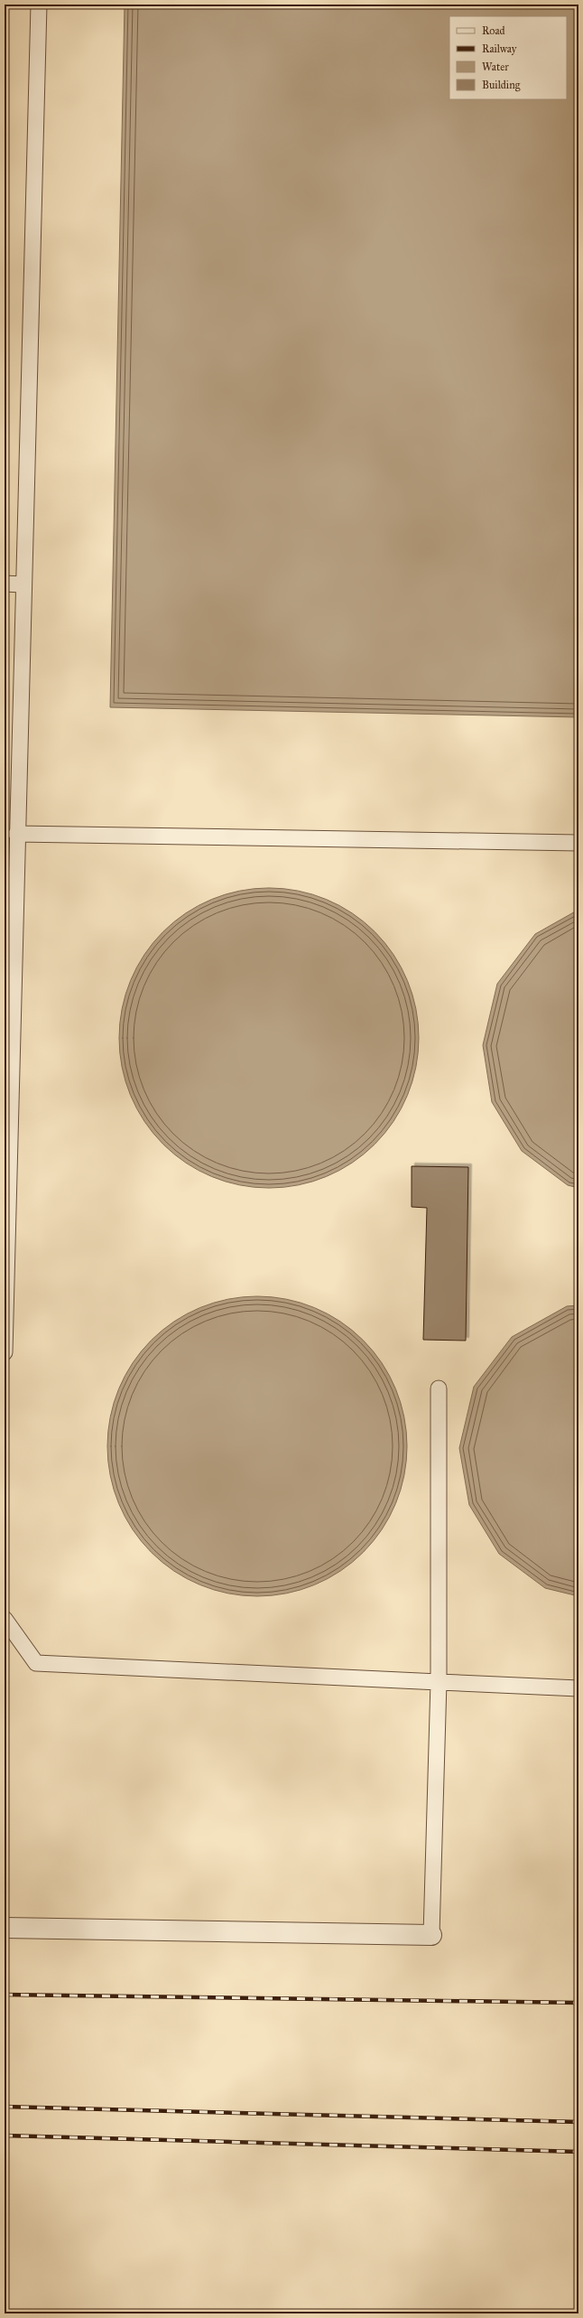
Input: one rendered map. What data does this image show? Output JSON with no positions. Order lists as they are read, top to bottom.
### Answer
{
  "legend": [
    "Road",
    "Railway",
    "Water",
    "Building"
  ]
}
